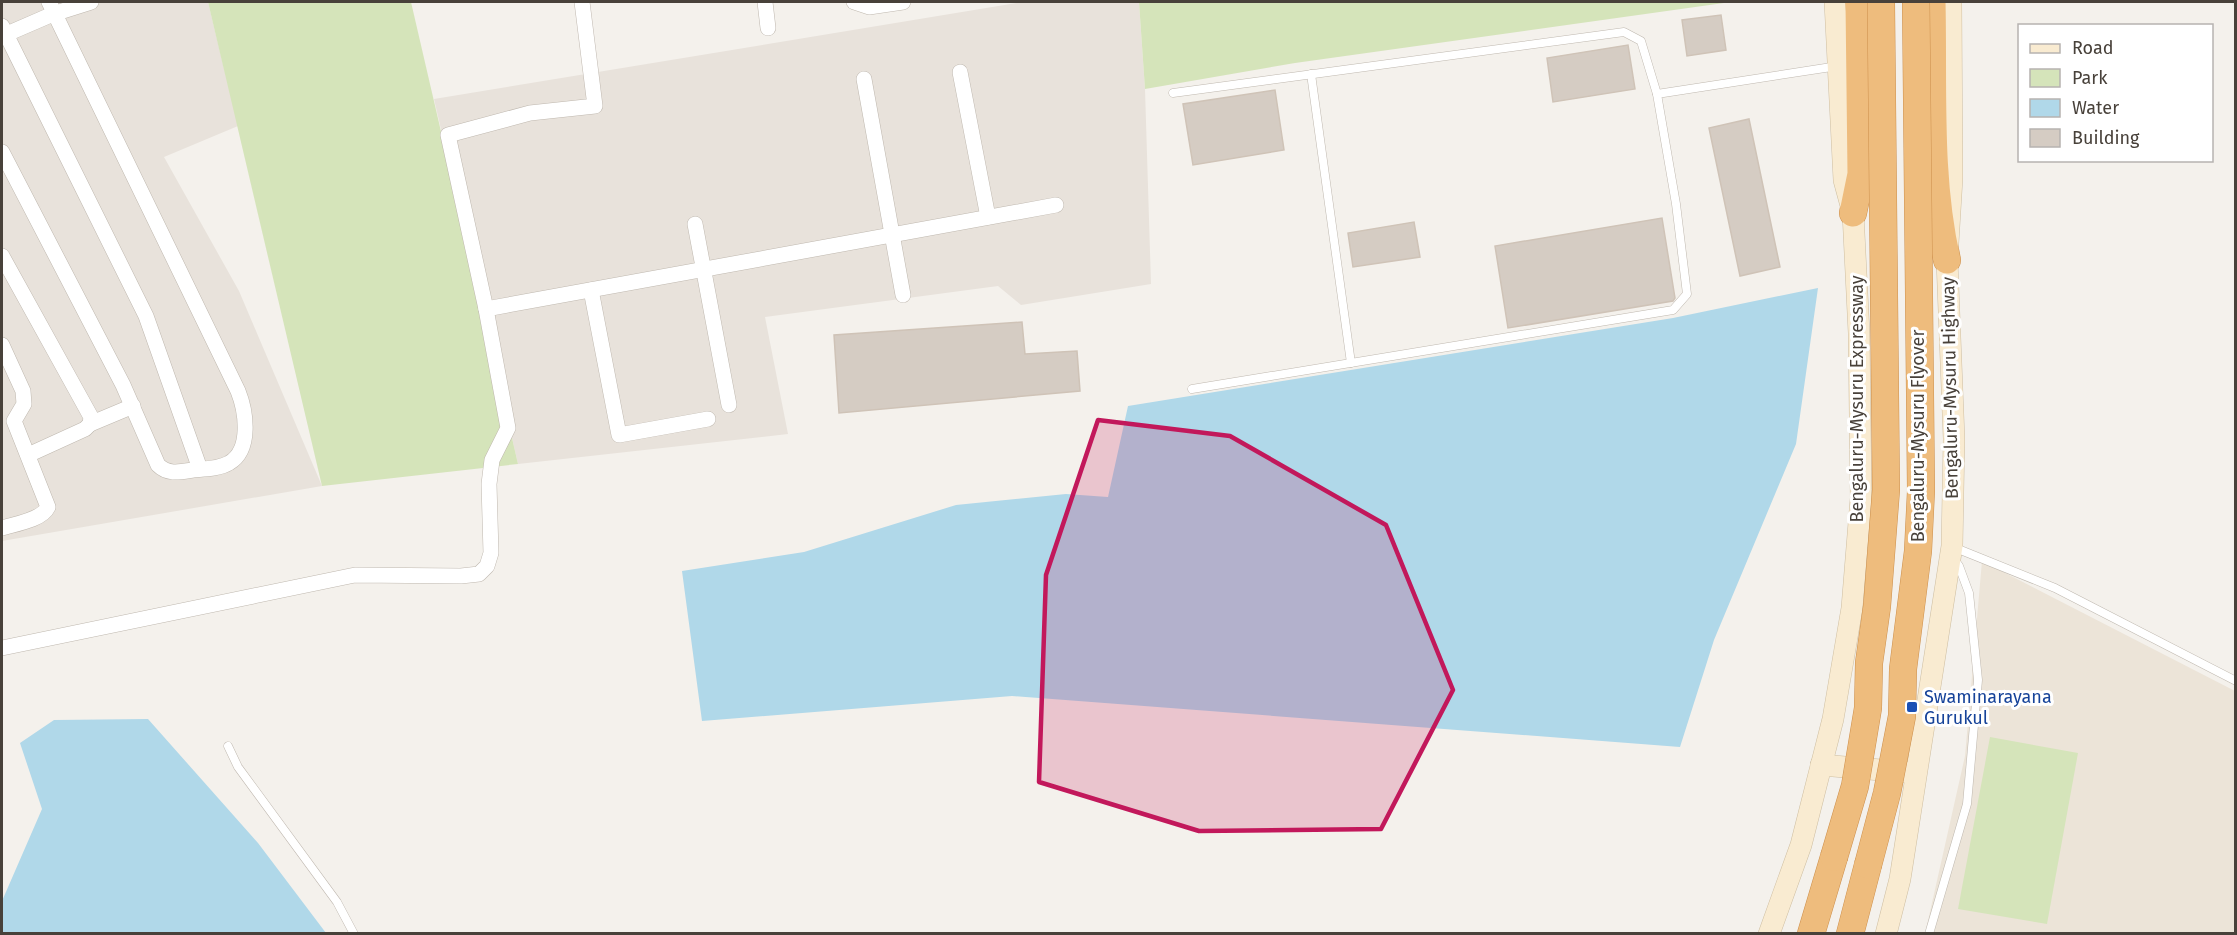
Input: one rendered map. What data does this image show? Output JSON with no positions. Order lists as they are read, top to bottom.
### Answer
{
  "streets": {
    "highway": ["Bengaluru-Mysuru Highway", "Bengaluru-Mysuru Expressway", "Bengaluru-Mysuru Flyover"]
  },
  "places": {
    "transit": ["Swaminarayana Gurukul"]
  },
  "legend": [
    "Road",
    "Park",
    "Water",
    "Building"
  ]
}
